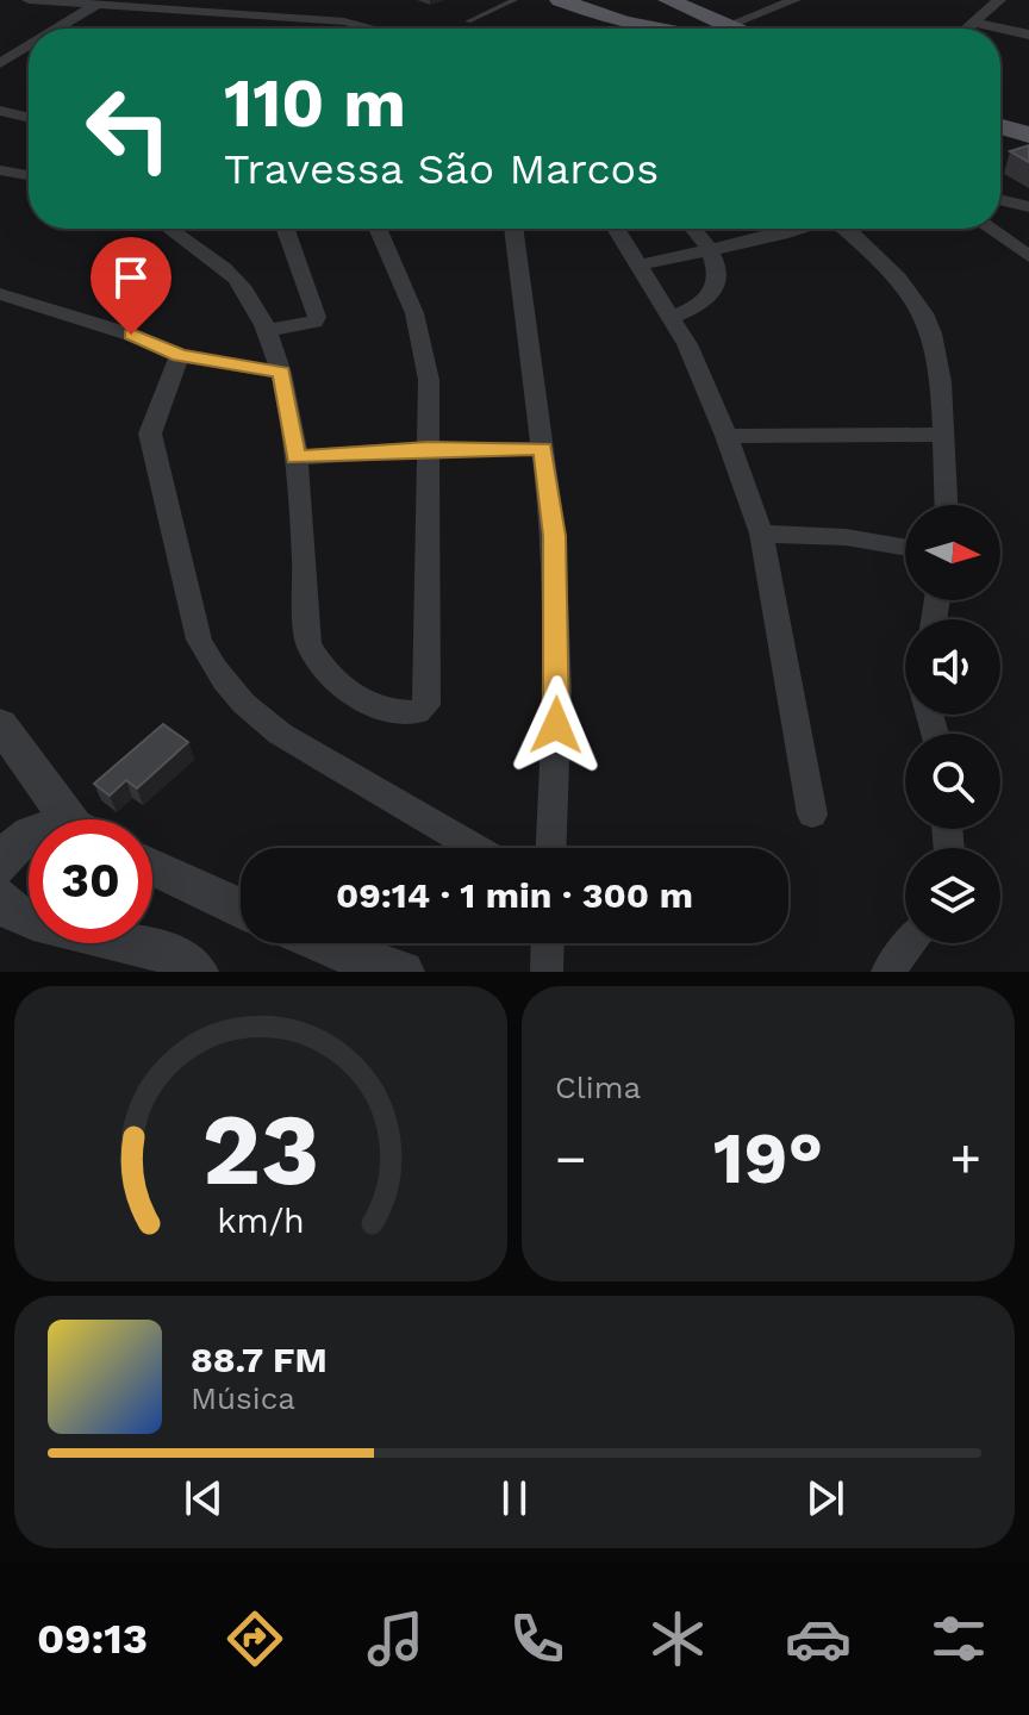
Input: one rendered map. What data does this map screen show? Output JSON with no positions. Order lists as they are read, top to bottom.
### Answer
{
  "north": "right",
  "page": {
    "turn": ["110 m", "Travessa São Marcos"],
    "limit": "30",
    "trip": "09:14 · 1 min · 300 m",
    "tile": "Clima",
    "heat": ["−", "19°", "+"],
    "song": ["88.7 FM", "Música"],
    "tabs": "09:13",
    "gauge": ["23", "km/h"]
  }
}
